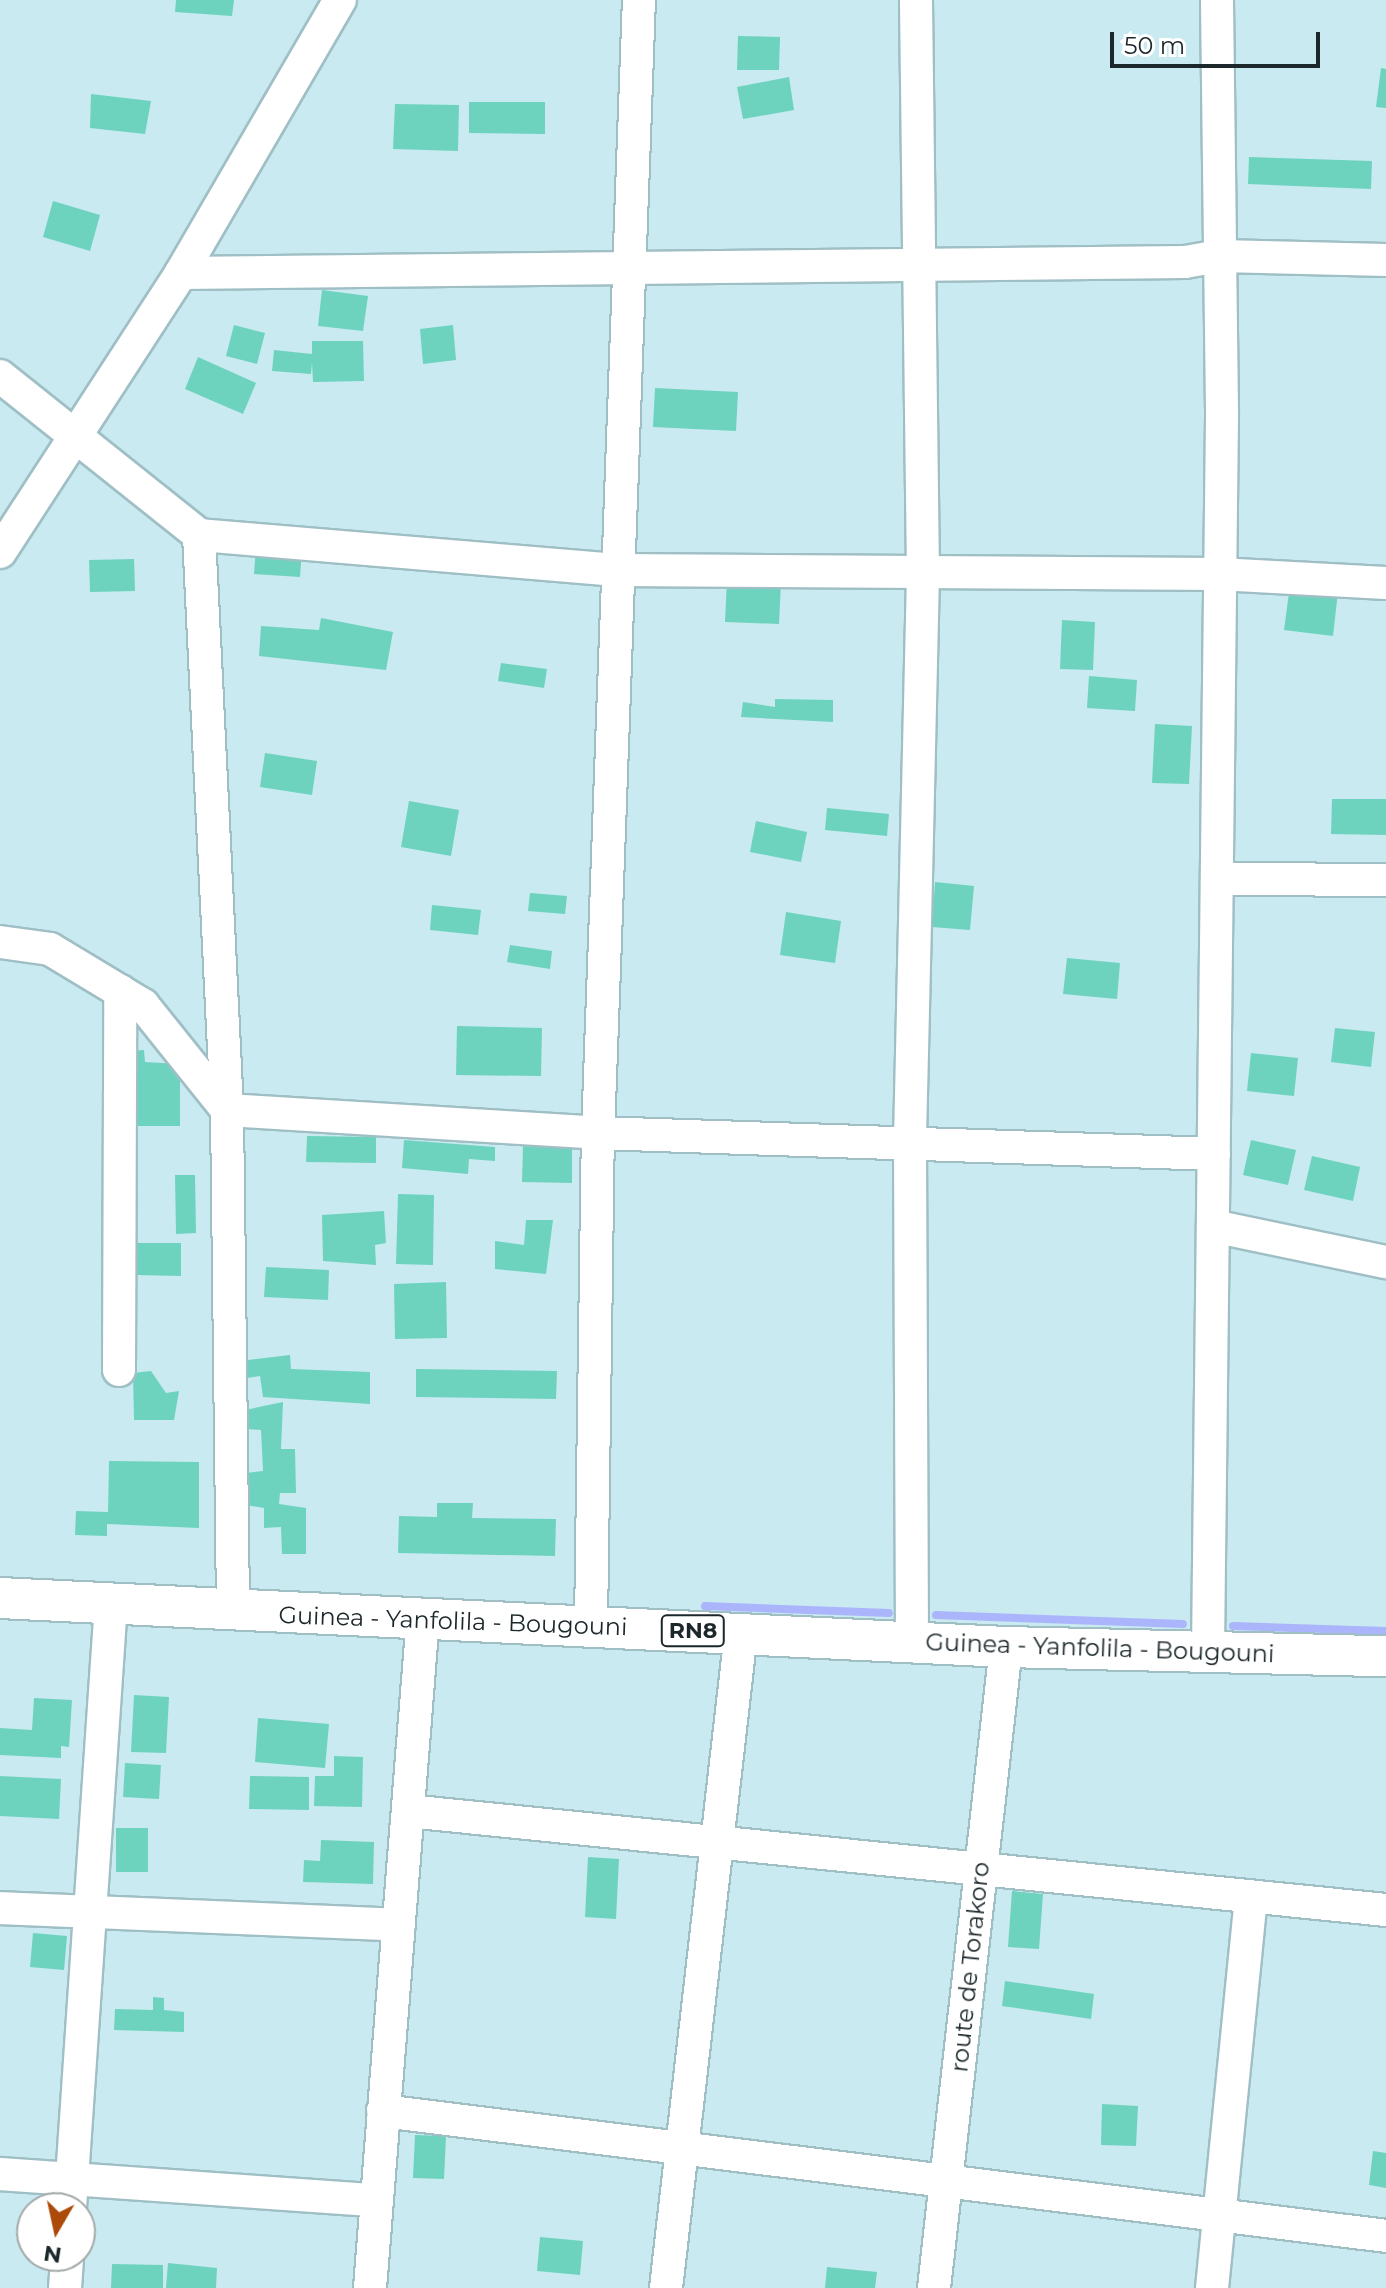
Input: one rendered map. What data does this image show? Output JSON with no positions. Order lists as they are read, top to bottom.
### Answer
{
  "streets": {
    "main road": ["Guinea - Yanfolila - Bougouni", "RN8"],
    "street": ["route de Torakoro"]
  },
  "crossings": [
    ["Guinea - Yanfolila - Bougouni", "route de Torakoro"]
  ],
  "scale_bar": "50 m",
  "north": "bottom"
}
